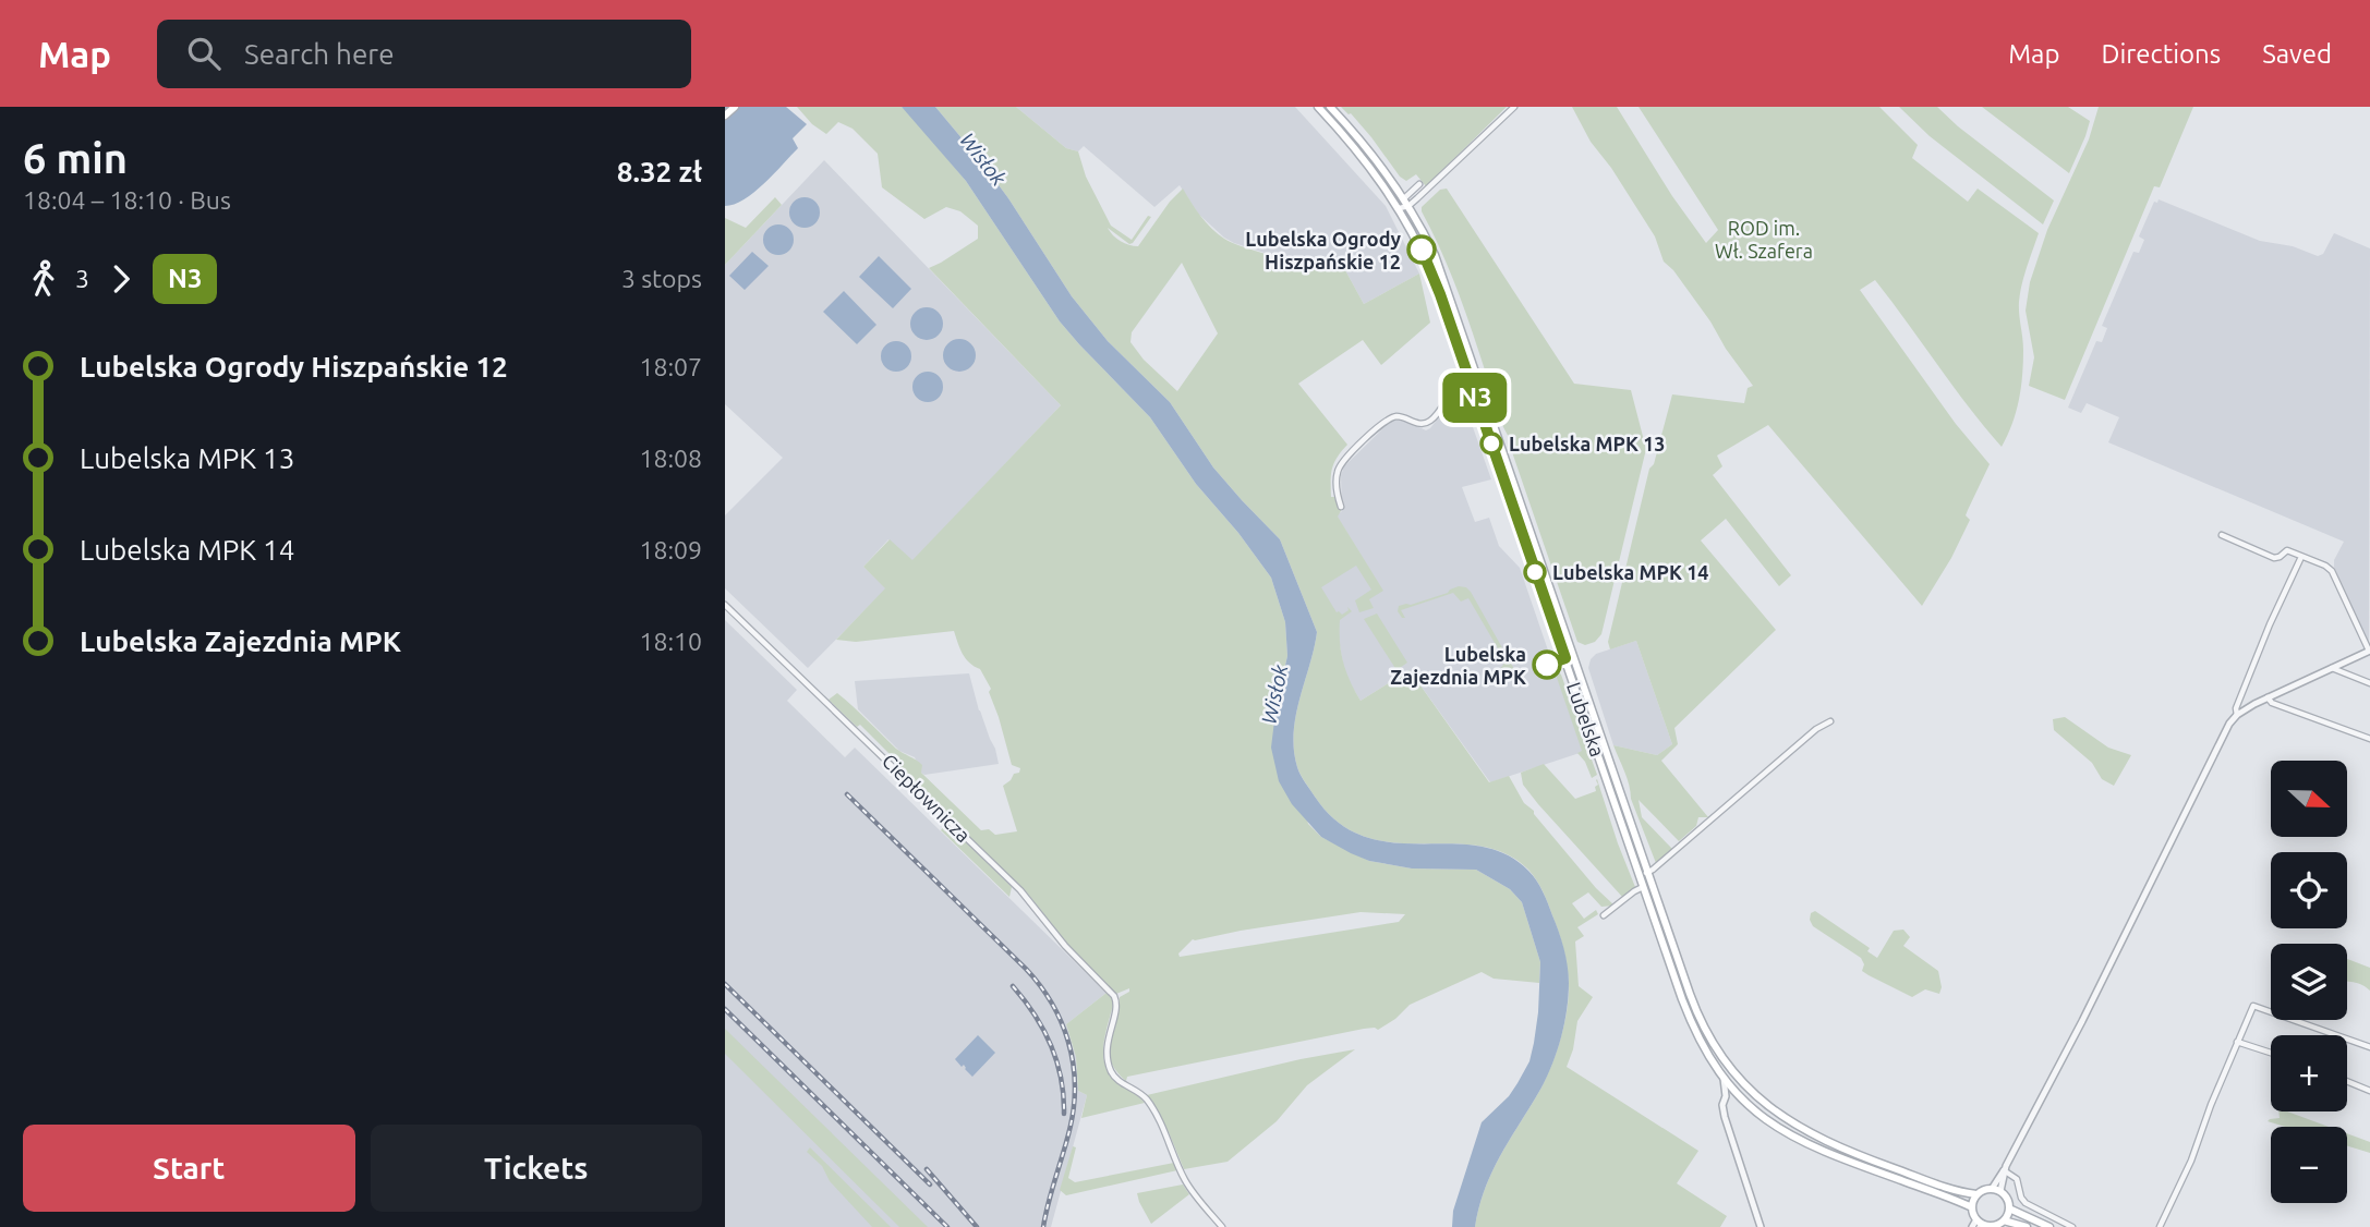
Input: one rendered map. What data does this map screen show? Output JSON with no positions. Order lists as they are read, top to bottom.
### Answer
{
  "streets": {
    "main road": ["Lubelska"],
    "street": ["Ciepłownicza"]
  },
  "water": ["Wisłok"],
  "parks": ["ROD im. Wł. Szafera"],
  "places": [
    "Lubelska Ogrody Hiszpańskie 12",
    "Lubelska MPK 13",
    "Lubelska MPK 14",
    "Lubelska Zajezdnia MPK"
  ],
  "lines": ["bus line N3"],
  "north": "right",
  "page": {
    "header": "Map",
    "search": "Search here",
    "nav": ["Map", "Directions", "Saved"],
    "heading": ["6 min", "18:04 – 18:10 · Bus", "8.32 zł"],
    "on_map": "N3",
    "legs": ["3", "N3", "3 stops"],
    "list": [
      {
        "name": "Lubelska Ogrody Hiszpańskie 12",
        "value": "18:07"
      },
      {
        "name": "Lubelska MPK 13",
        "value": "18:08"
      },
      {
        "name": "Lubelska MPK 14",
        "value": "18:09"
      },
      {
        "name": "Lubelska Zajezdnia MPK",
        "value": "18:10"
      }
    ],
    "map_buttons": ["+", "−"],
    "buttons": ["Start", "Tickets"]
  }
}
